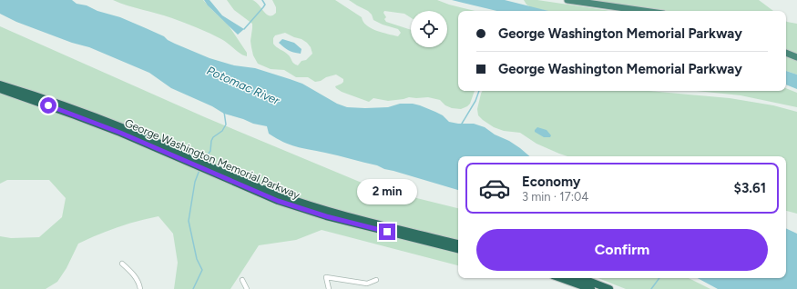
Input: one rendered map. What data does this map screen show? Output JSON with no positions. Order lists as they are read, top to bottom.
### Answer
{
  "streets": {
    "highway": ["George Washington Memorial Parkway"]
  },
  "water": ["Potomac River"],
  "page": {
    "banner": ["George Washington Memorial Parkway", "George Washington Memorial Parkway"],
    "list": [
      {
        "name": "Economy",
        "note": "3 min · 17:04",
        "value": "$3.61"
      }
    ],
    "bubble": "2 min",
    "buttons": "Confirm"
  }
}
